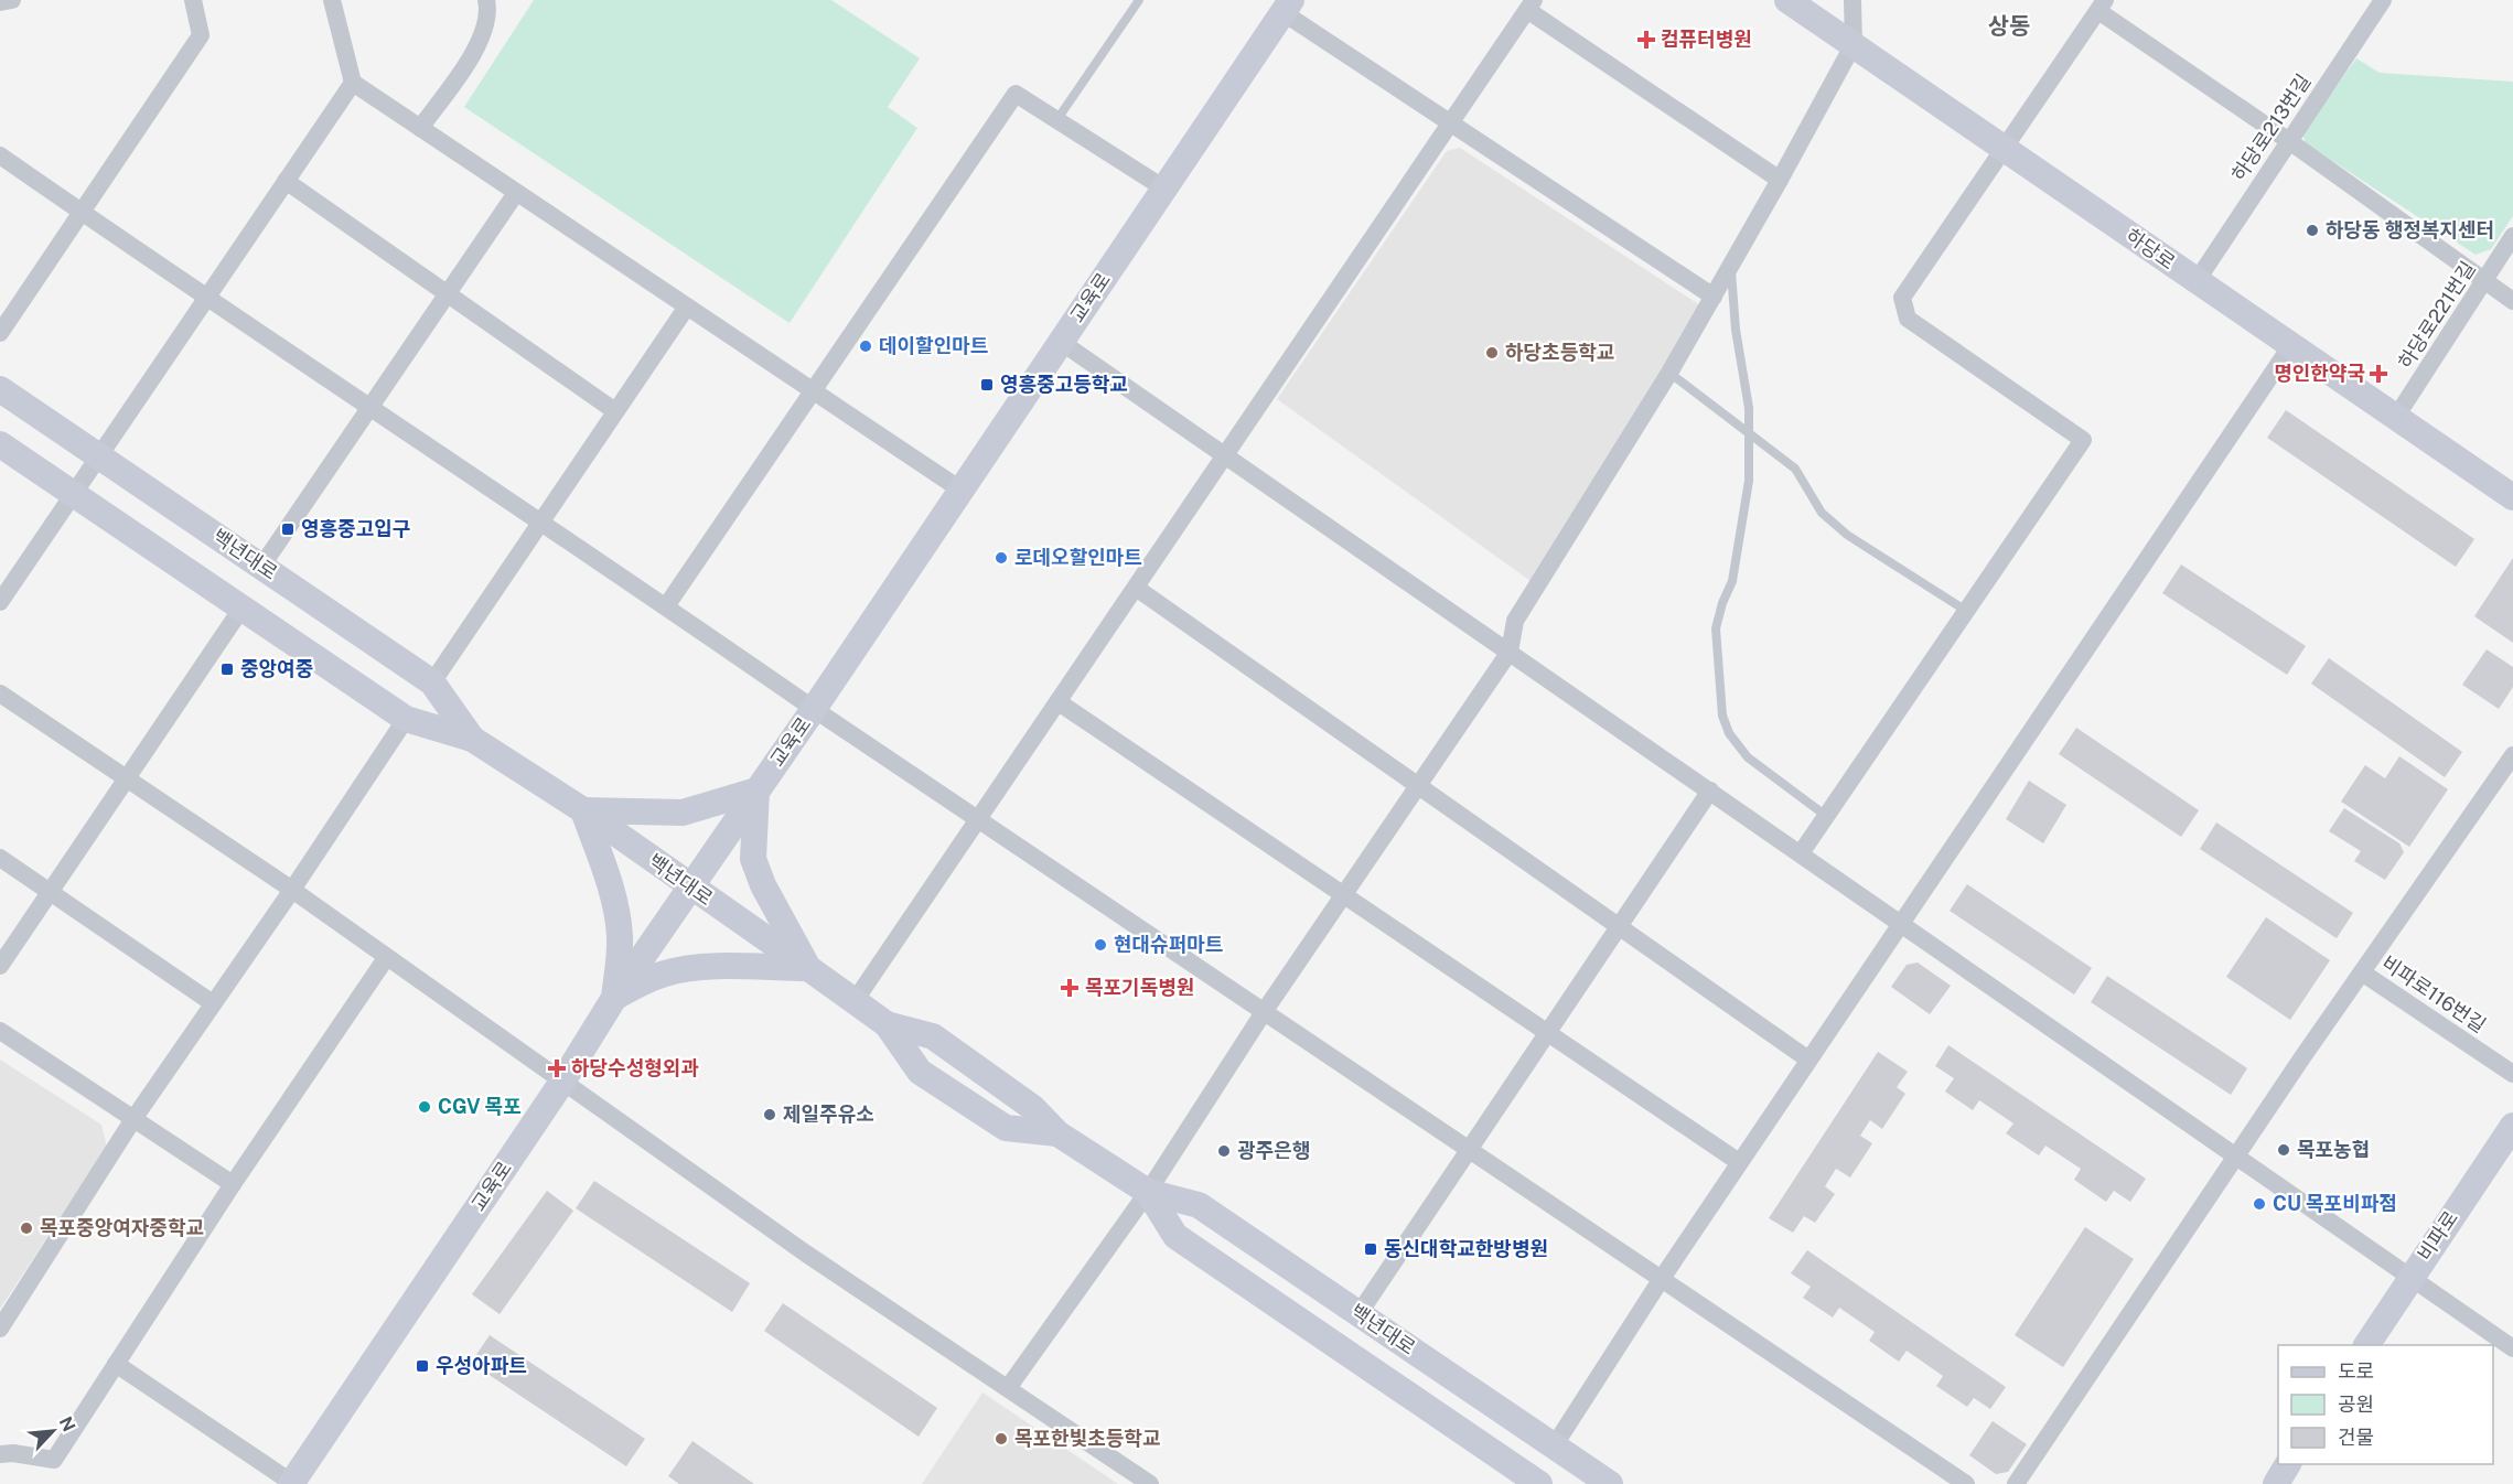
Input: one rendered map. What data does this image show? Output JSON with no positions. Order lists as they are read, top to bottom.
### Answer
{
  "streets": {
    "street": [
      "하당로213번길",
      "하당로",
      "교육로",
      "하당로221번길",
      "백년대로",
      "비파로116번길",
      "비파로"
    ]
  },
  "crossings": [
    ["하당로213번길", "하당로"],
    ["하당로", "하당로221번길"],
    ["교육로", "백년대로"]
  ],
  "districts": ["상동"],
  "places": {
    "health": [
      "컴퓨터병원",
      "명인한약국",
      "목포기독병원",
      "하당수성형외과"
    ],
    "other": [
      "하당동 행정복지센터",
      "데이할인마트",
      "하당초등학교",
      "로데오할인마트",
      "현대슈퍼마트",
      "CGV 목포",
      "제일주유소",
      "목포농협",
      "광주은행",
      "CU 목포비파점",
      "목포중앙여자중학교",
      "목포한빛초등학교"
    ],
    "transit": [
      "영흥중고등학교",
      "영흥중고입구",
      "중앙여중",
      "동신대학교한방병원",
      "우성아파트"
    ]
  },
  "legend": ["도로", "공원", "건물"],
  "north": "top right"
}
